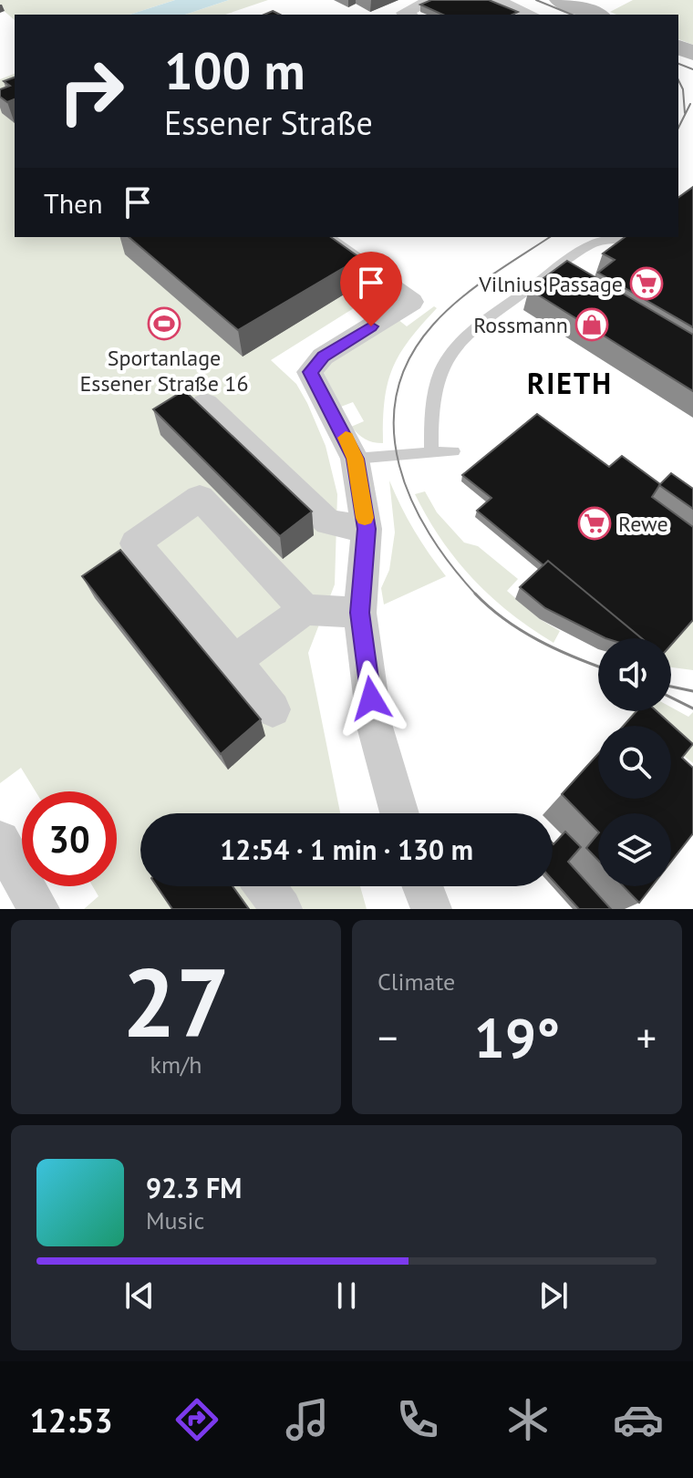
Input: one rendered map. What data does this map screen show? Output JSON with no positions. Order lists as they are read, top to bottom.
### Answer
{
  "districts": ["RIETH"],
  "places": {
    "supermarket": ["Vilnius Passage", "Rewe"],
    "sports": ["Sportanlage Essener Straße 16"],
    "shop": ["Rossmann"]
  },
  "page": {
    "turn": ["100 m", "Essener Straße"],
    "then": "Then",
    "limit": "30",
    "trip": "12:54 · 1 min · 130 m",
    "tile": [
      ["27", "km/h"],
      "Climate"
    ],
    "heat": ["−", "19°", "+"],
    "song": ["92.3 FM", "Music"],
    "tabs": "12:53"
  }
}
